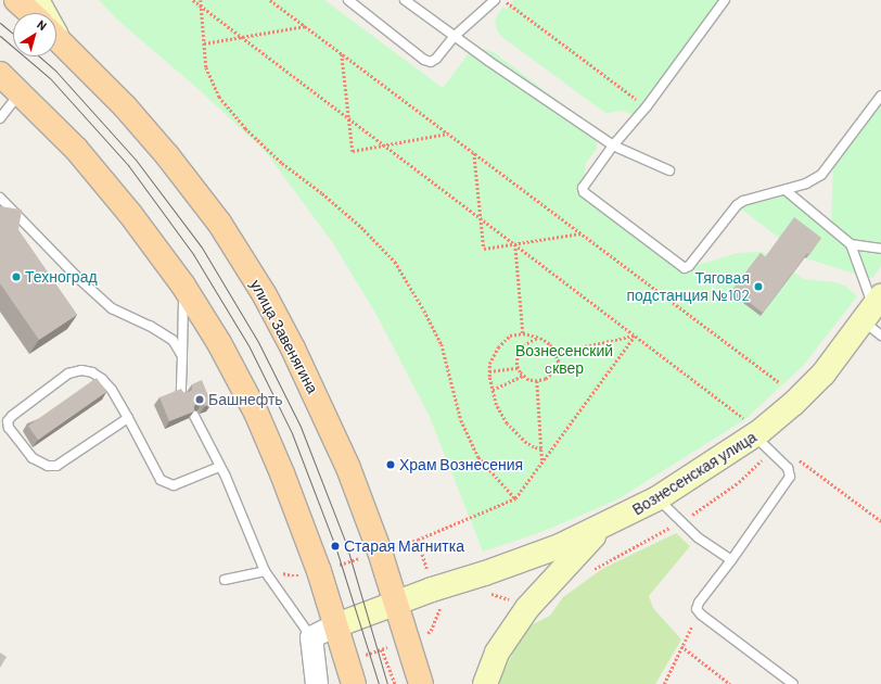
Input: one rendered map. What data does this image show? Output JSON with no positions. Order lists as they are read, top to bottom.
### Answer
{
  "streets": {
    "main road": ["улица Завенягина", "Вознесенская улица"]
  },
  "crossings": [
    ["улица Завенягина", "Вознесенская улица"]
  ],
  "parks": ["Вознесенский cквер"],
  "places": [
    "Техноград",
    "Тяговая подстанция №102",
    "Башнефть",
    "Храм Вознесения",
    "Старая Магнитка"
  ],
  "north": "top right"
}
